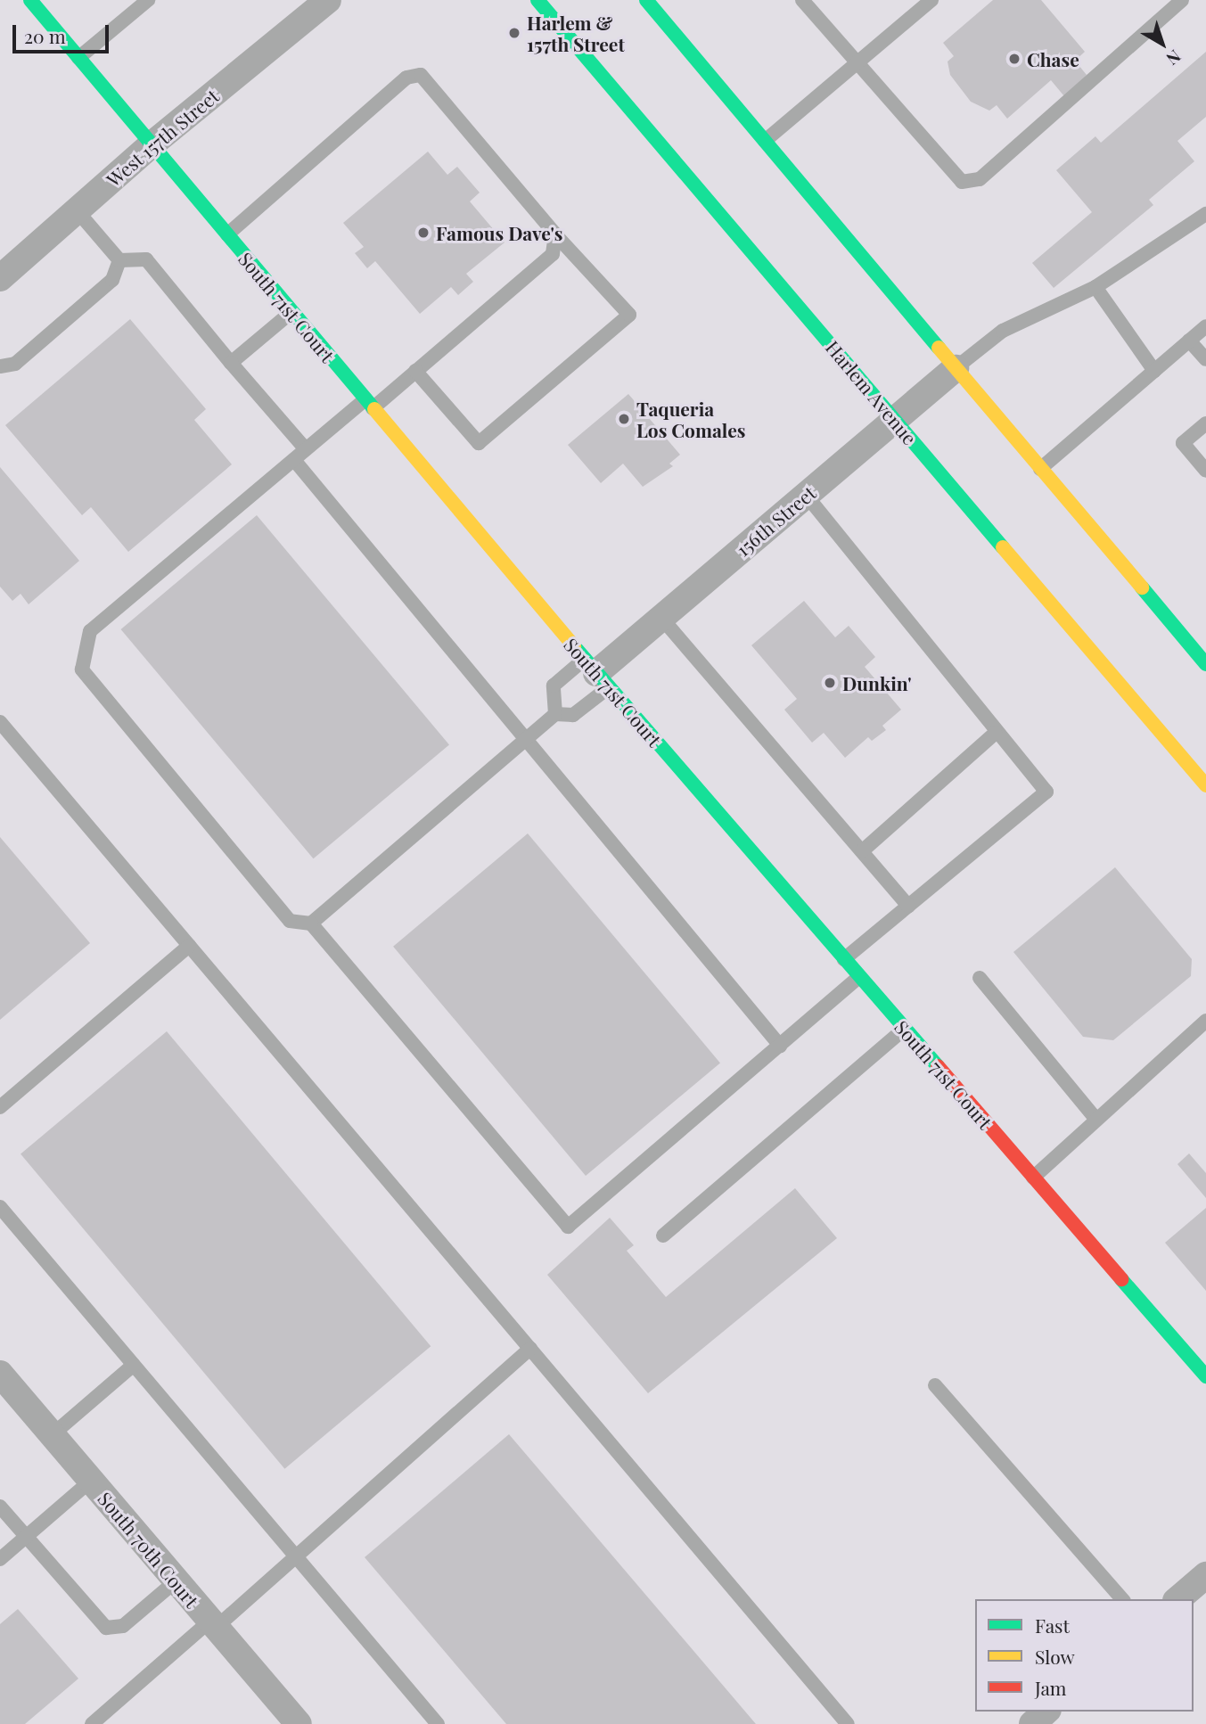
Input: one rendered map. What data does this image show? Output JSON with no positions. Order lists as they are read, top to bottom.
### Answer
{
  "streets": {
    "main road": ["South 71st Court", "Harlem Avenue"],
    "street": ["West 157th Street", "156th Street", "South 70th Court"]
  },
  "crossings": [
    ["West 157th Street", "South 71st Court"],
    ["South 71st Court", "156th Street"],
    ["Harlem Avenue", "156th Street"]
  ],
  "places": [
    "Harlem & 157th Street",
    "Chase",
    "Famous Dave's",
    "Taqueria Los Comales",
    "Dunkin'"
  ],
  "legend": ["Fast", "Slow", "Jam"],
  "scale_bar": "20 m",
  "north": "bottom right"
}
